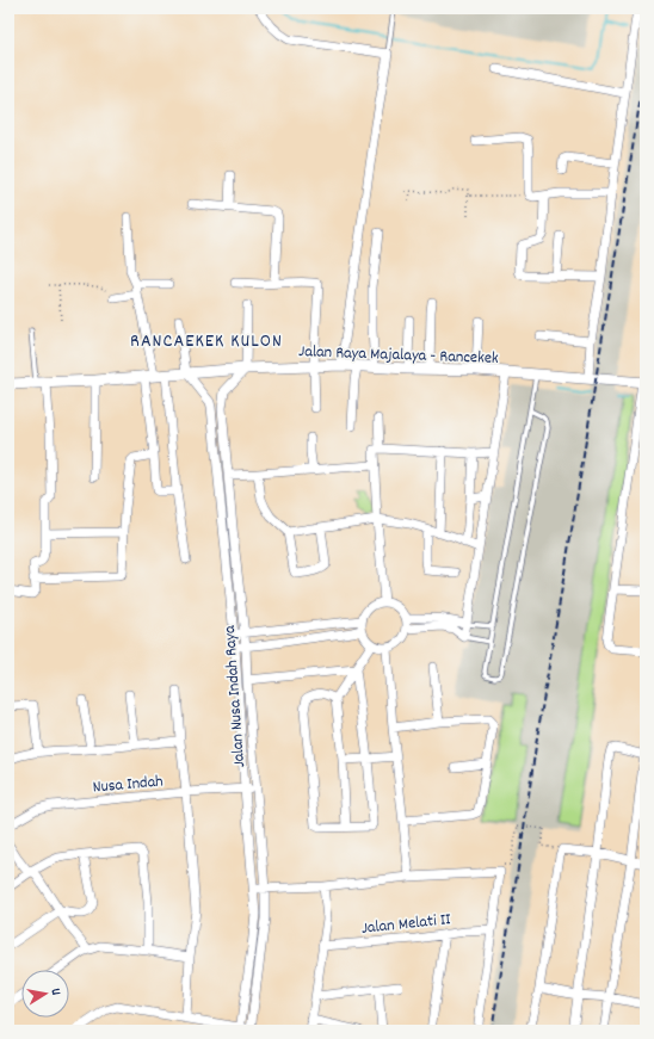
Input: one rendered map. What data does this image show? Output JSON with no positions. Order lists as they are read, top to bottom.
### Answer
{
  "streets": {
    "main road": ["Jalan Raya Majalaya - Rancekek"],
    "street": ["Jalan Nusa Indah Raya", "Nusa Indah", "Jalan Melati II"]
  },
  "crossings": [
    ["Jalan Raya Majalaya - Rancekek", "Jalan Nusa Indah Raya"],
    ["Jalan Nusa Indah Raya", "Nusa Indah"]
  ],
  "districts": ["RANCAEKEK KULON"],
  "north": "right"
}
